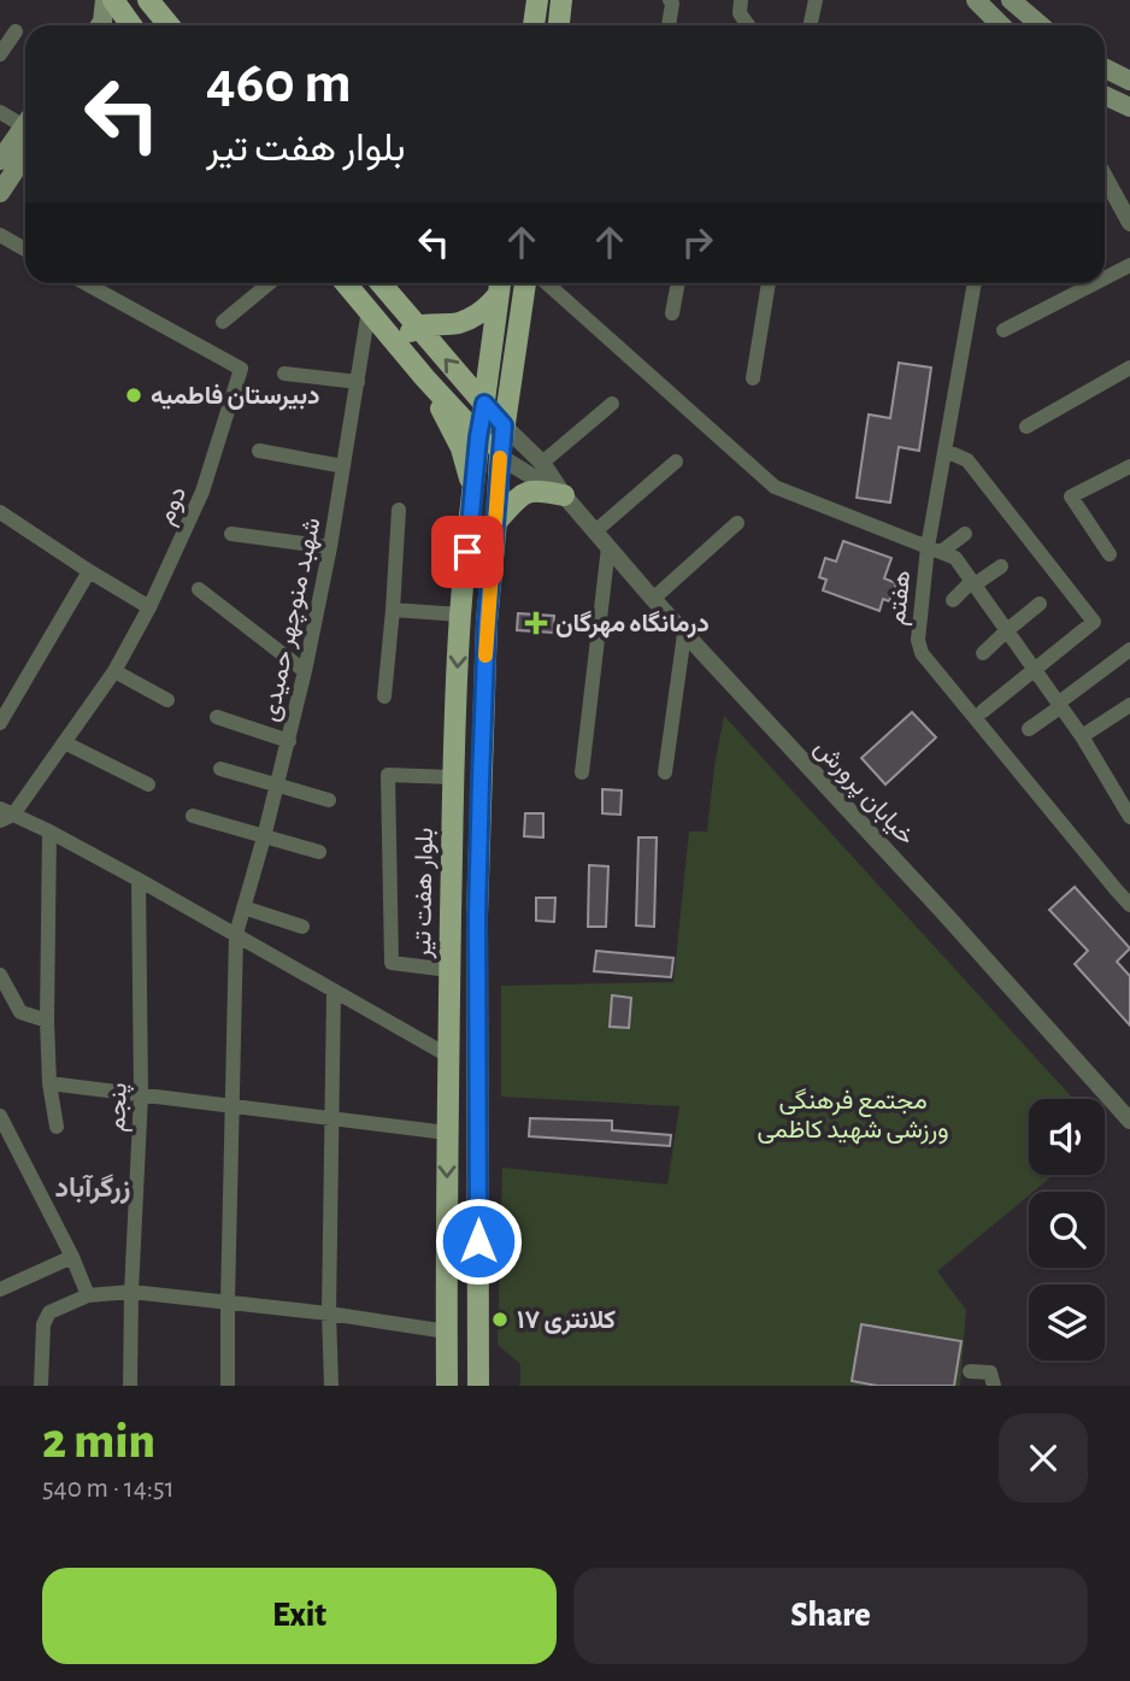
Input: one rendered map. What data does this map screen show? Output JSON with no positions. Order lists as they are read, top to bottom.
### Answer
{
  "streets": {
    "main road": ["بلوار هفت تیر"],
    "street": [
      "دوم",
      "هفتم",
      "شهبد منوچهر حمیدی",
      "خیابان پرورش",
      "پنجم"
    ]
  },
  "districts": ["زرگرآباد"],
  "parks": ["مجتمع فرهنگی ورزشی شهید کاظمی"],
  "places": {
    "other": ["دبیرستان فاطمیه", "کلانتری ۱۷"],
    "health": ["درمانگاه مهرگان"]
  },
  "page": {
    "turn": ["460 m", "بلوار هفت تیر"],
    "heading": ["2 min", "540 m · 14:51"],
    "buttons": ["Exit", "Share"]
  }
}
